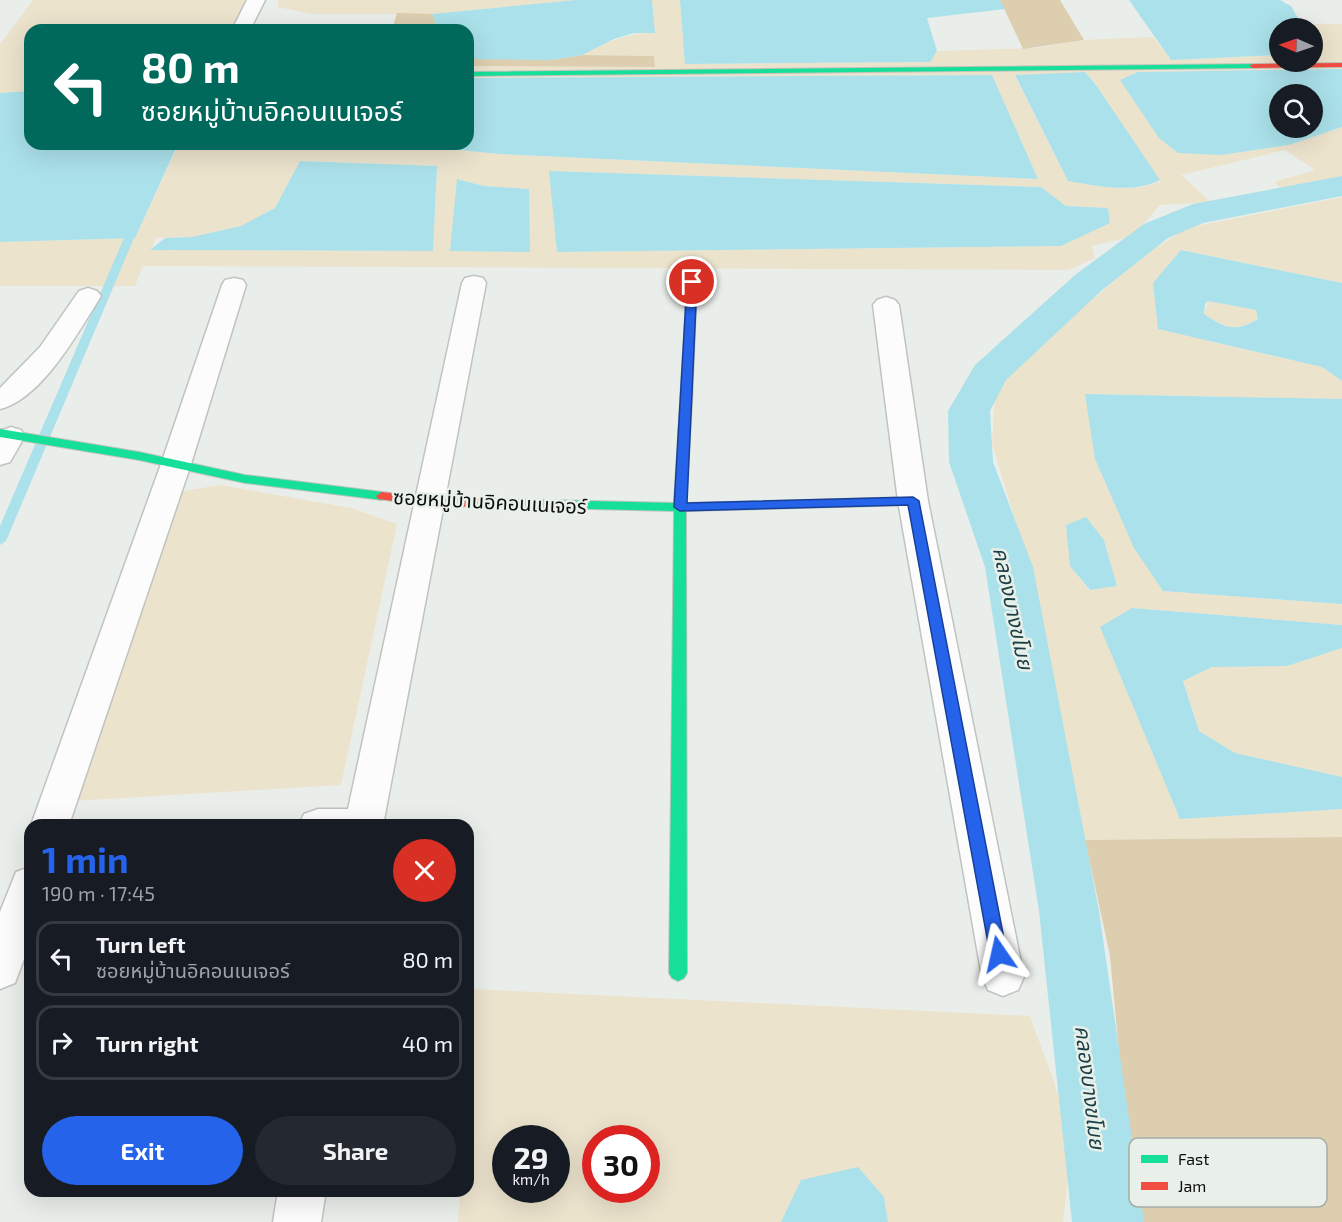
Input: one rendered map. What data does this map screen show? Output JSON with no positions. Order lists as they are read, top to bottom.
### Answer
{
  "streets": {
    "street": ["ซอยหมู่บ้านอิคอนเนเจอร์"]
  },
  "water": ["คลองบางขโมย"],
  "legend": ["Fast", "Jam"],
  "north": "left",
  "page": {
    "turn": ["80 m", "ซอยหมู่บ้านอิคอนเนเจอร์"],
    "heading": ["1 min", "190 m · 17:45"],
    "list": [
      {
        "name": "Turn left",
        "note": "ซอยหมู่บ้านอิคอนเนเจอร์",
        "value": "80 m"
      },
      {
        "name": "Turn right",
        "value": "40 m"
      }
    ],
    "buttons": ["Exit", "Share"],
    "speed": "29 km/h",
    "limit": "30"
  }
}
